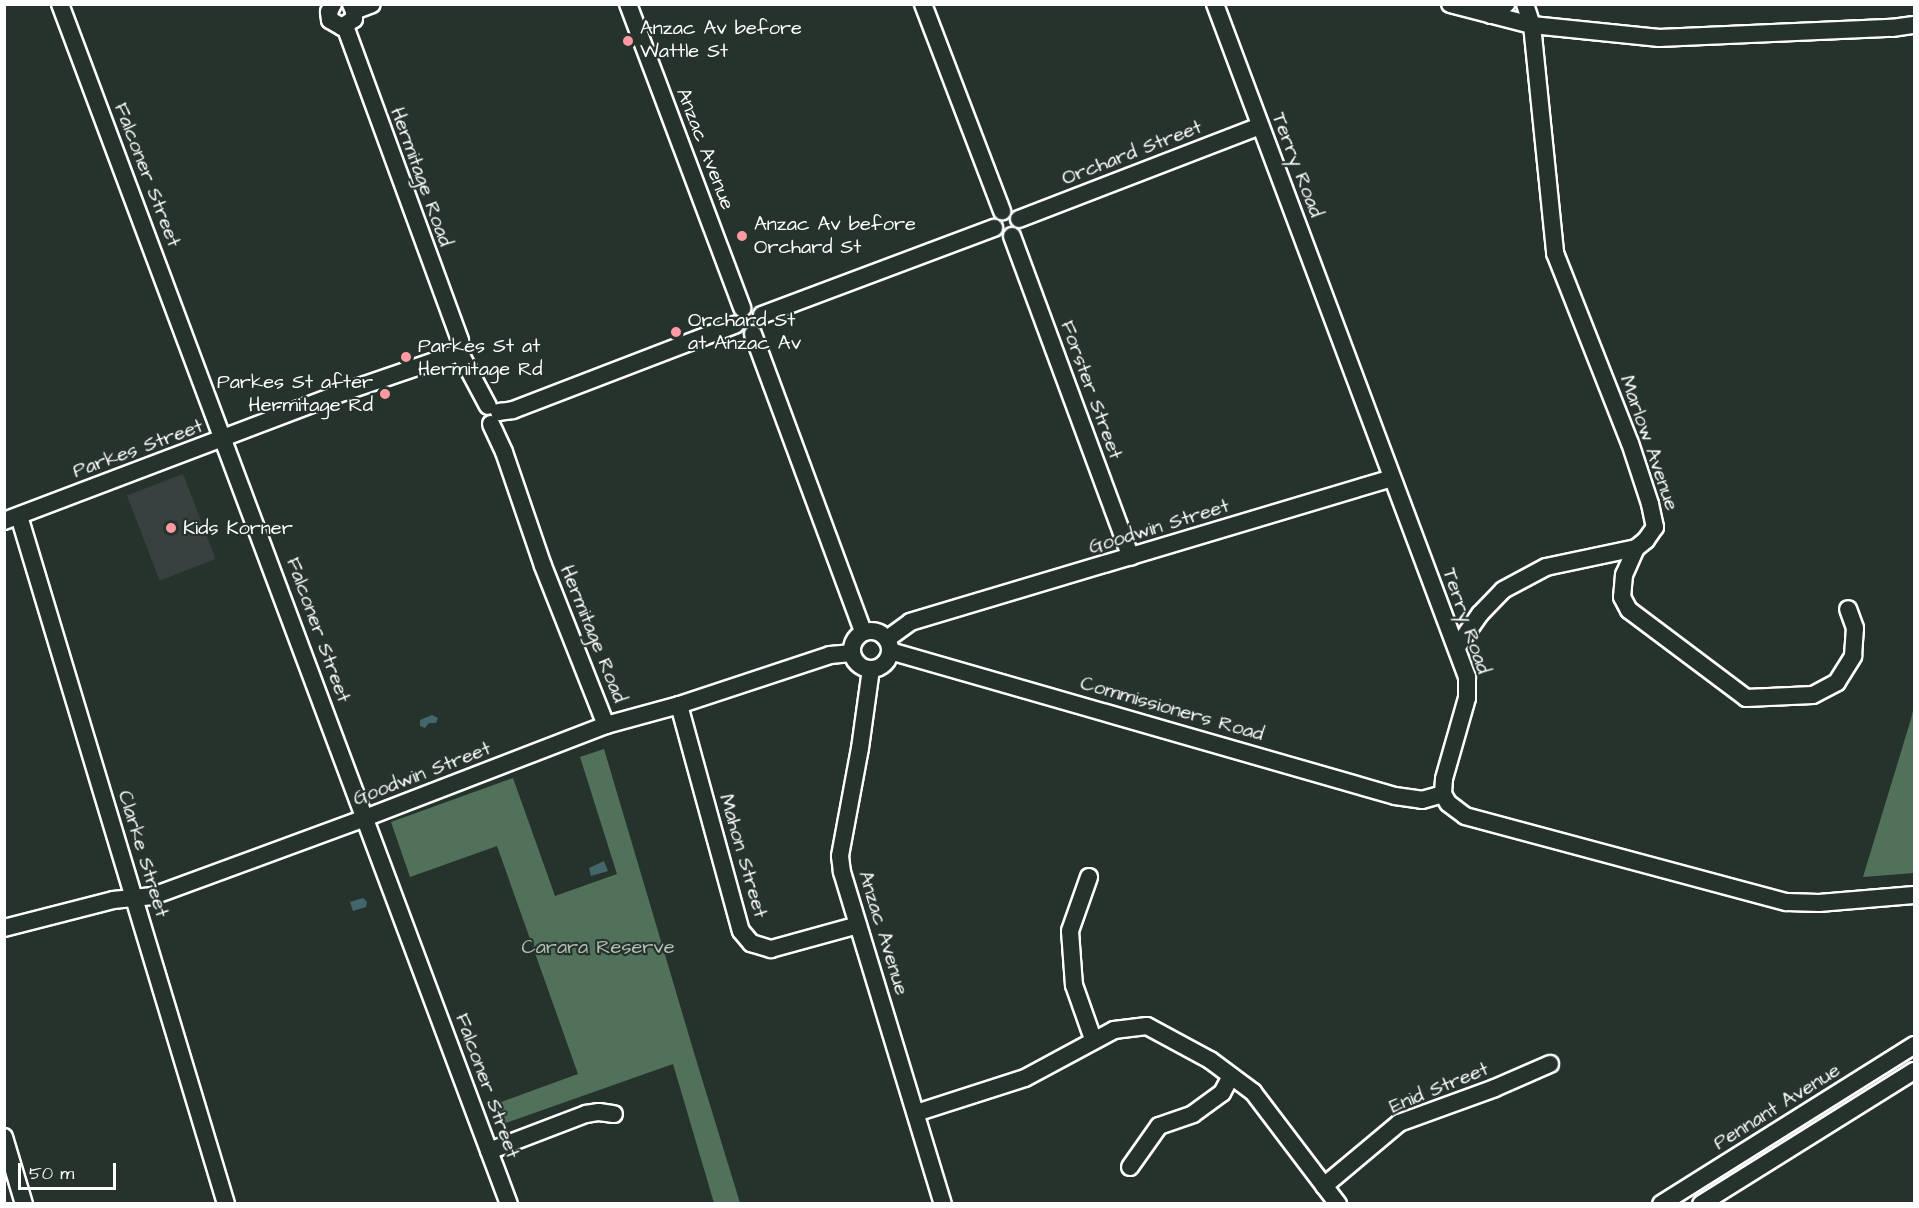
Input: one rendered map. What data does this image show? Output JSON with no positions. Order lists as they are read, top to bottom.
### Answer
{
  "streets": {
    "street": [
      "Anzac Avenue",
      "Orchard Street",
      "Terry Road",
      "Falconer Street",
      "Hermitage Road",
      "Forster Street",
      "Marlow Avenue",
      "Parkes Street",
      "Goodwin Street",
      "Commissioners Road",
      "Clarke Street",
      "Mahon Street",
      "Enid Street",
      "Pennant Avenue"
    ]
  },
  "crossings": [
    ["Anzac Avenue", "Goodwin Street"],
    ["Anzac Avenue", "Commissioners Road"],
    ["Anzac Avenue", "Mahon Street"],
    ["Orchard Street", "Terry Road"],
    ["Orchard Street", "Forster Street"],
    ["Terry Road", "Goodwin Street"],
    ["Terry Road", "Commissioners Road"],
    ["Falconer Street", "Parkes Street"],
    ["Falconer Street", "Goodwin Street"],
    ["Hermitage Road", "Parkes Street"],
    ["Hermitage Road", "Goodwin Street"],
    ["Forster Street", "Goodwin Street"],
    ["Parkes Street", "Clarke Street"],
    ["Goodwin Street", "Commissioners Road"],
    ["Goodwin Street", "Clarke Street"],
    ["Goodwin Street", "Mahon Street"]
  ],
  "parks": ["Carara Reserve"],
  "places": [
    "Anzac Av before Wattle St",
    "Anzac Av before Orchard St",
    "Orchard St at Anzac Av",
    "Parkes St at Hermitage Rd",
    "Parkes St after Hermitage Rd",
    "Kids Korner"
  ],
  "scale_bar": "50 m"
}
